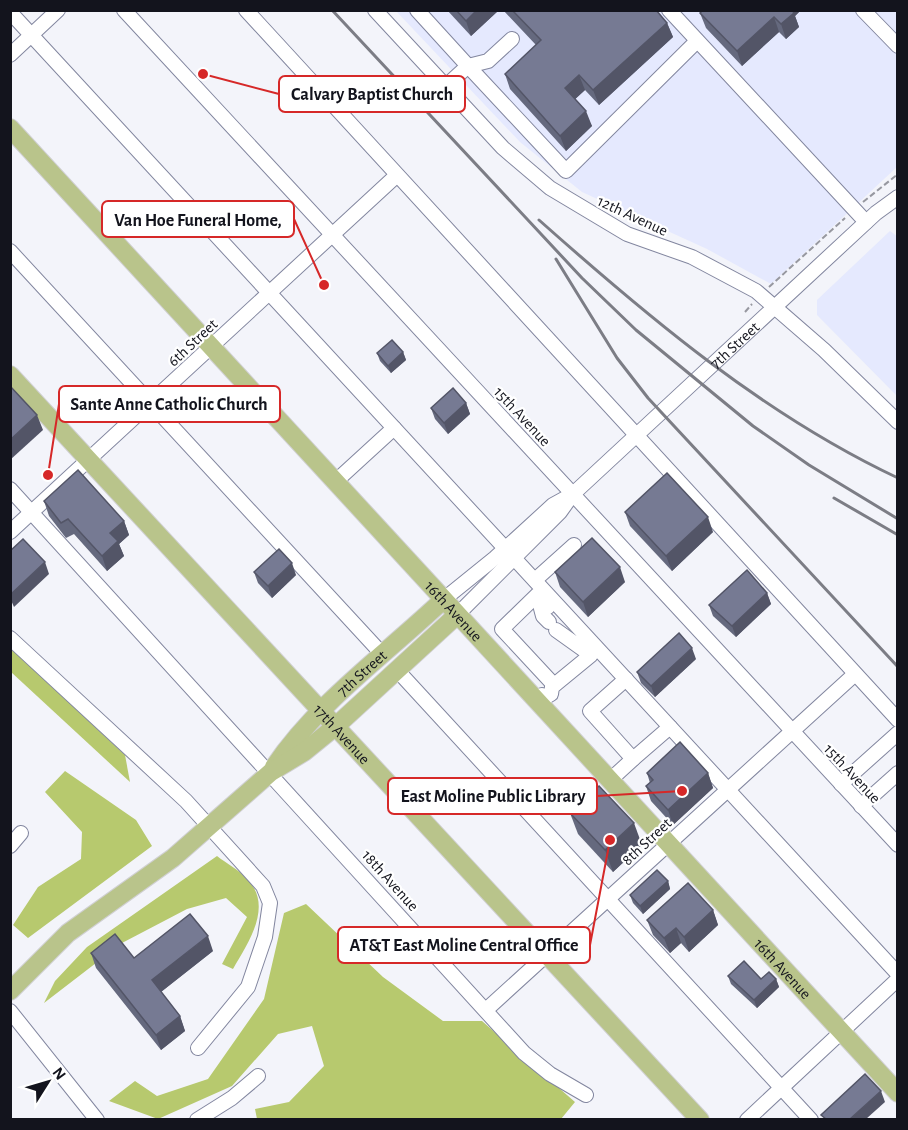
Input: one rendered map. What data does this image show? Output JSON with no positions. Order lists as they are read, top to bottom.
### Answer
{
  "streets": {
    "main road": ["7th Street", "16th Avenue", "17th Avenue"],
    "street": [
      "12th Avenue",
      "6th Street",
      "15th Avenue",
      "8th Street",
      "18th Avenue"
    ]
  },
  "crossings": [
    ["12th Avenue", "7th Street"],
    ["6th Street", "15th Avenue"],
    ["6th Street", "16th Avenue"],
    ["6th Street", "17th Avenue"],
    ["6th Street", "18th Avenue"],
    ["7th Street", "15th Avenue"],
    ["7th Street", "16th Avenue"],
    ["7th Street", "17th Avenue"],
    ["7th Street", "18th Avenue"],
    ["15th Avenue", "8th Street"],
    ["16th Avenue", "8th Street"],
    ["17th Avenue", "8th Street"],
    ["8th Street", "18th Avenue"]
  ],
  "places": [
    "Calvary Baptist Church",
    "Van Hoe Funeral Home,",
    "Sante Anne Catholic Church",
    "East Moline Public Library",
    "AT&T East Moline Central Office"
  ],
  "north": "top right"
}
